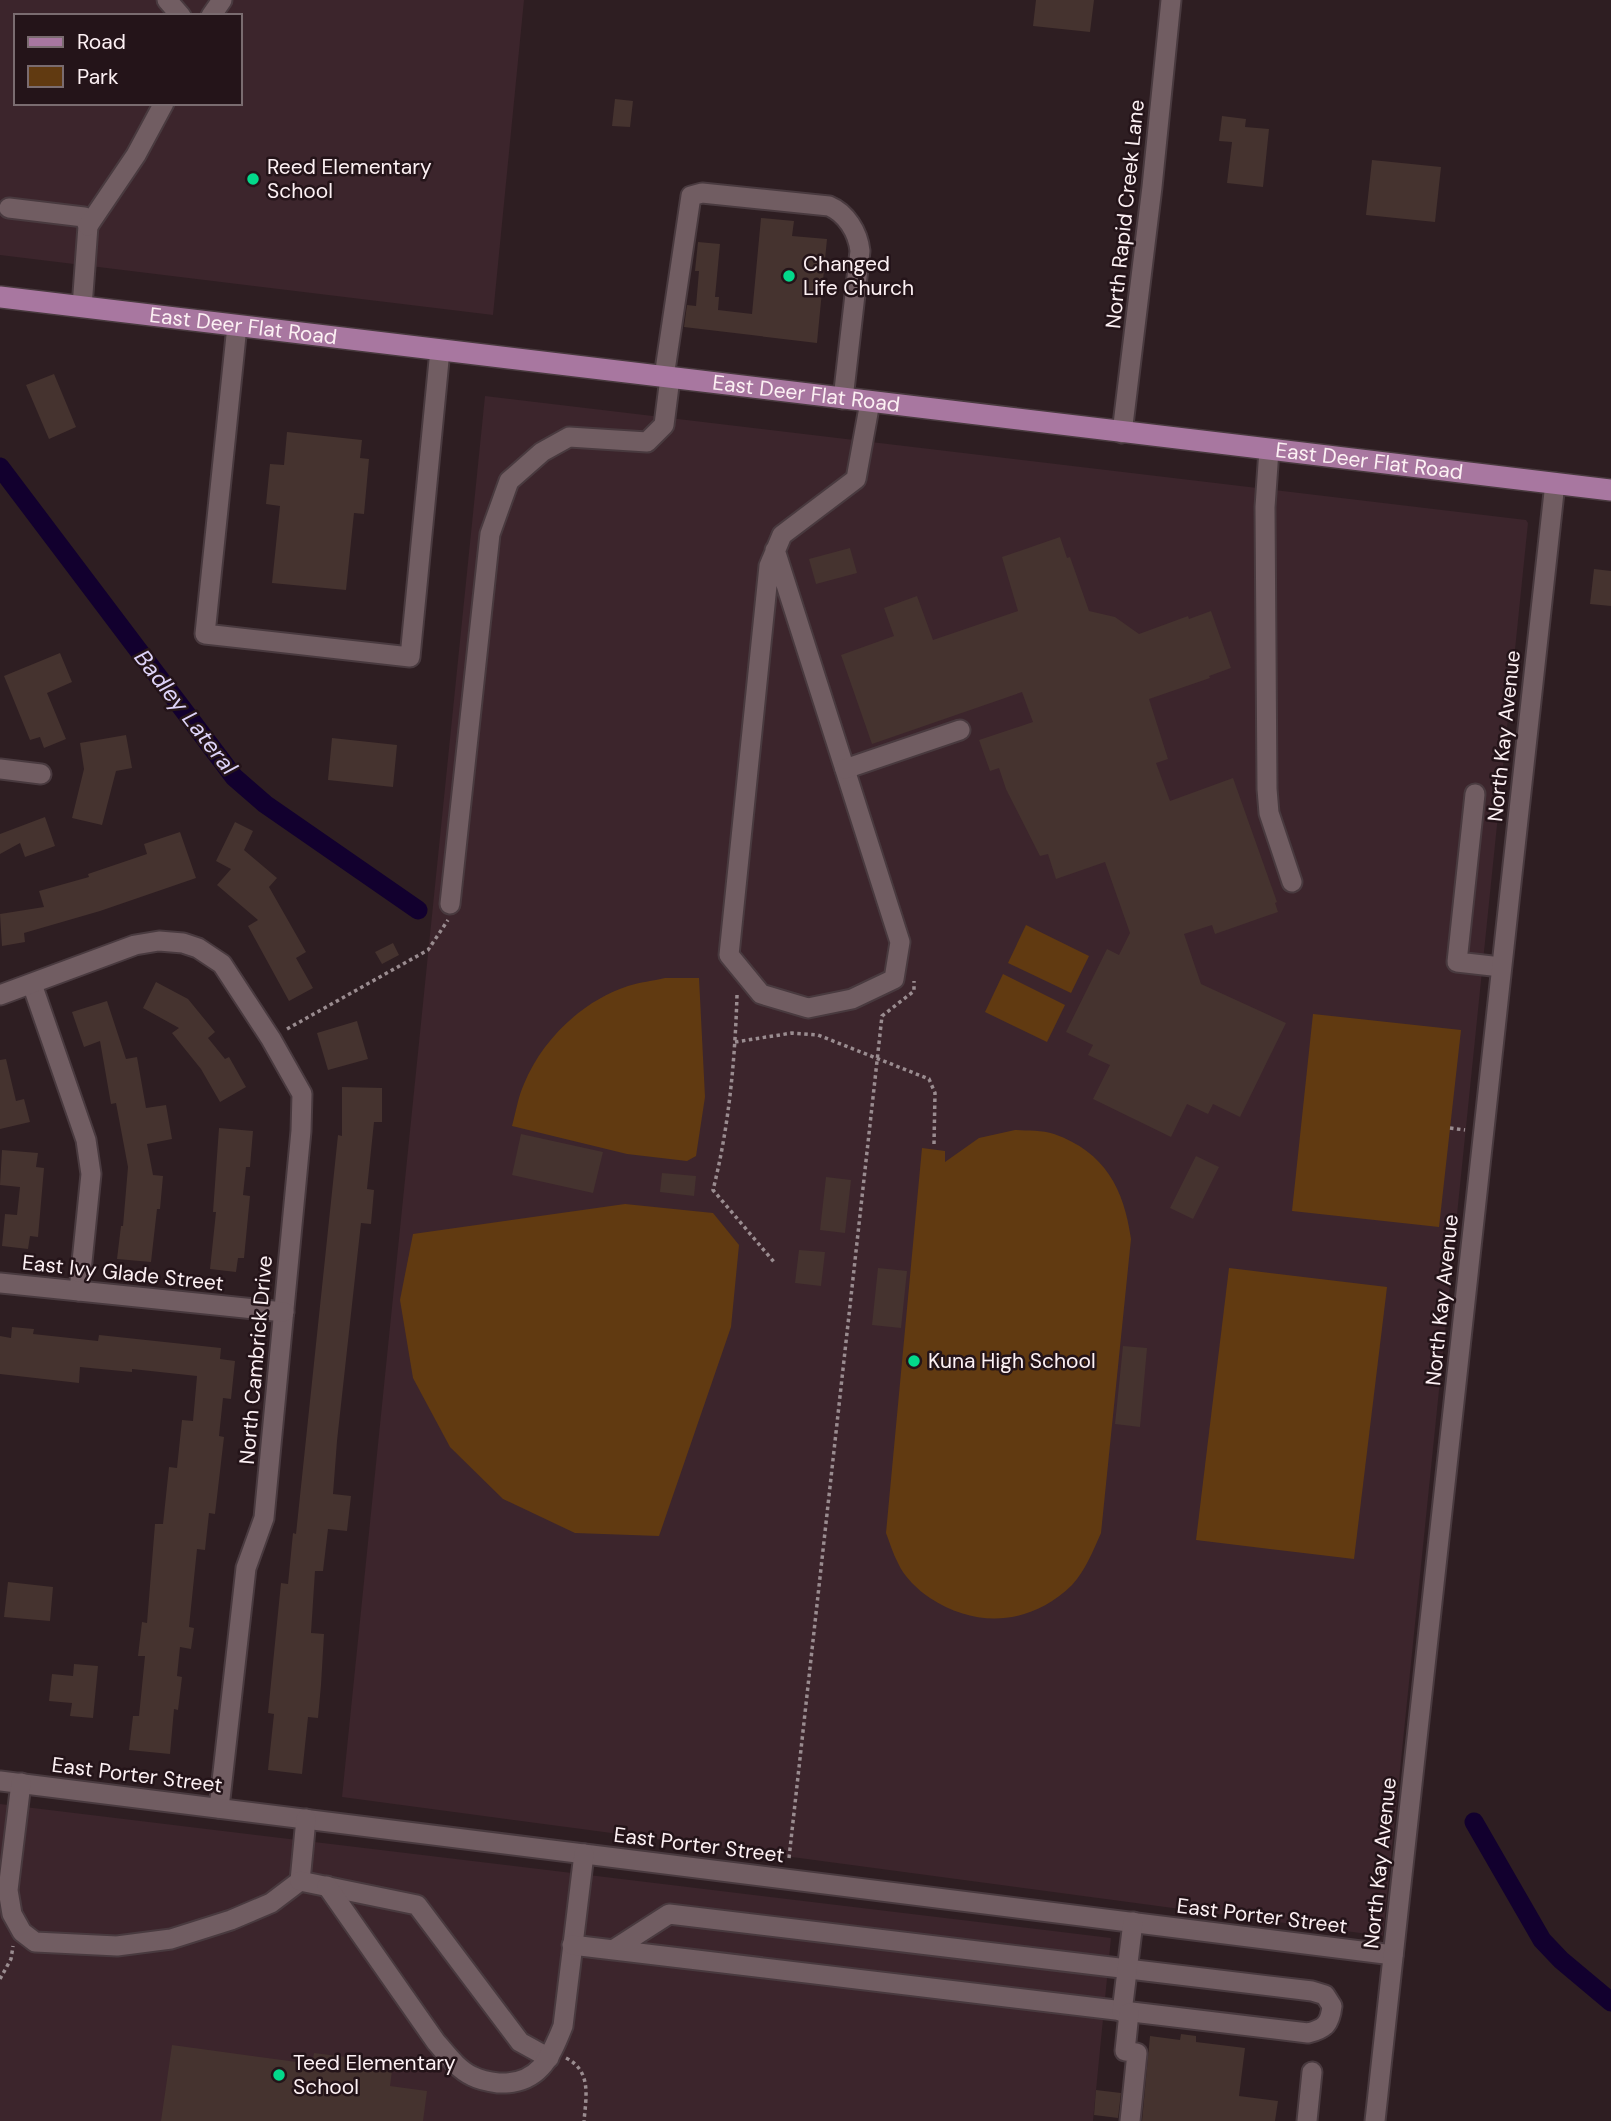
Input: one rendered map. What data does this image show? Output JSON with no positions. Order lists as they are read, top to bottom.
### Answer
{
  "streets": {
    "main road": ["East Deer Flat Road"],
    "street": [
      "North Rapid Creek Lane",
      "North Kay Avenue",
      "East Ivy Glade Street",
      "North Cambrick Drive",
      "East Porter Street"
    ]
  },
  "crossings": [
    ["North Rapid Creek Lane", "East Deer Flat Road"],
    ["East Deer Flat Road", "North Kay Avenue"],
    ["North Kay Avenue", "East Porter Street"],
    ["East Ivy Glade Street", "North Cambrick Drive"],
    ["North Cambrick Drive", "East Porter Street"]
  ],
  "water": ["Badley Lateral"],
  "places": [
    "Reed Elementary School",
    "Changed Life Church",
    "Kuna High School",
    "Teed Elementary School"
  ],
  "legend": ["Road", "Park"]
}
